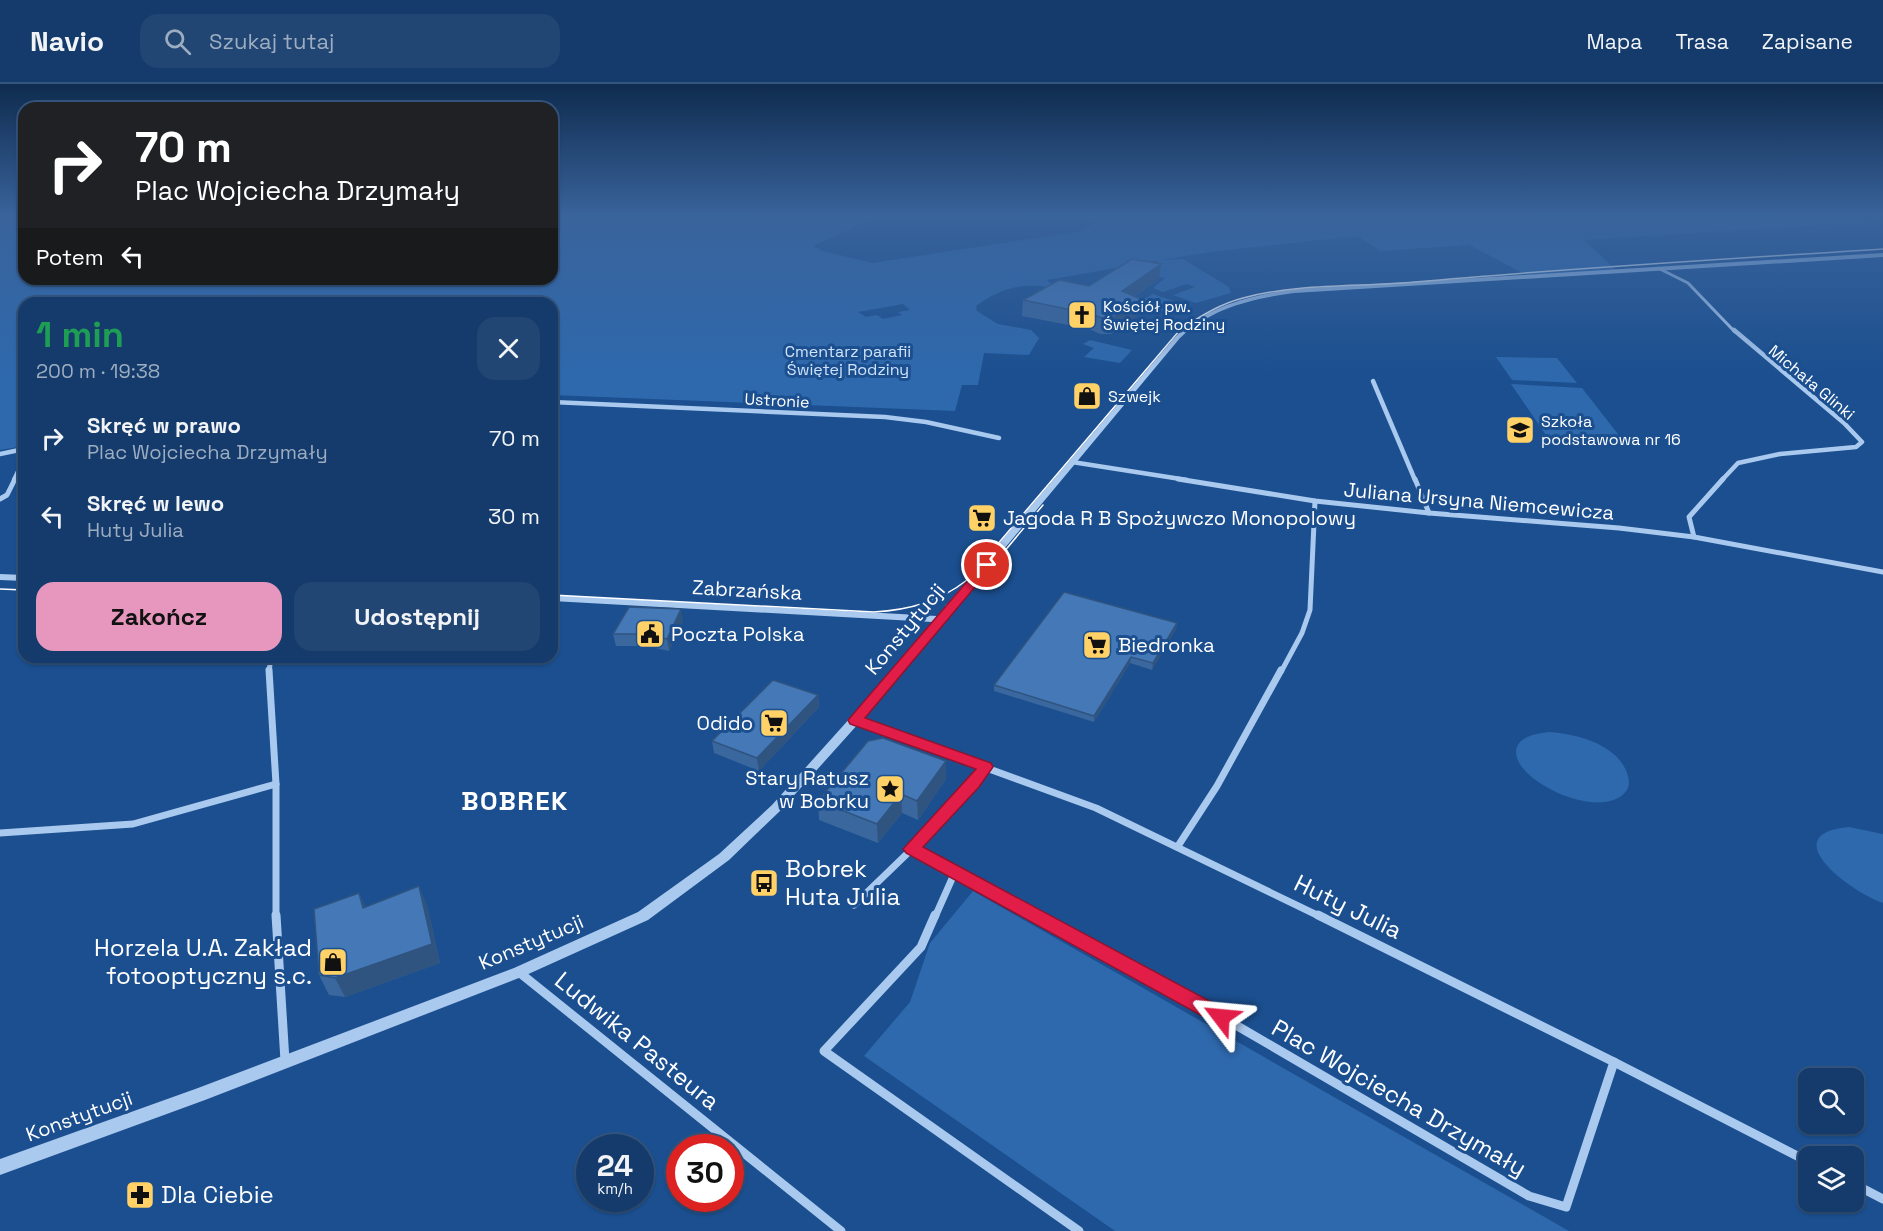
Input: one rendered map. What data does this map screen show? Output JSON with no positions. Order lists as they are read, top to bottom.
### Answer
{
  "streets": {
    "street": [
      "Michała Glinki",
      "Ustronie",
      "Juliana Ursyna Niemcewicza",
      "Zabrzańska",
      "Konstytucji",
      "Huty Julia",
      "Ludwika Pasteura",
      "Plac Wojciecha Drzymały"
    ]
  },
  "crossings": [
    ["Michała Glinki", "Juliana Ursyna Niemcewicza"],
    ["Michała Glinki", "Konstytucji"],
    ["Juliana Ursyna Niemcewicza", "Konstytucji"],
    ["Zabrzańska", "Konstytucji"],
    ["Konstytucji", "Huty Julia"],
    ["Konstytucji", "Ludwika Pasteura"],
    ["Huty Julia", "Plac Wojciecha Drzymały"]
  ],
  "districts": ["BOBREK"],
  "parks": ["Cmentarz parafii Świętej Rodziny"],
  "places": {
    "church": ["Kościół pw. Świętej Rodziny"],
    "shop": ["Szwejk", "Horzela U.A. Zakład fotooptyczny s.c."],
    "school or university": ["Szkoła podstawowa nr 16"],
    "supermarket": ["Jagoda R B Spożywczo Monopolowy", "Biedronka", "Odido"],
    "public building": ["Poczta Polska"],
    "place": ["Stary Ratusz w Bobrku"],
    "bus stop": ["Bobrek Huta Julia"],
    "pharmacy": ["Dla Ciebie"]
  },
  "page": {
    "header": "Navio",
    "search": "Szukaj tutaj",
    "nav": ["Mapa", "Trasa", "Zapisane"],
    "turn": ["70 m", "Plac Wojciecha Drzymały"],
    "then": "Potem",
    "heading": ["1 min", "200 m · 19:38"],
    "list": [
      {
        "name": "Skręć w prawo",
        "note": "Plac Wojciecha Drzymały",
        "value": "70 m"
      },
      {
        "name": "Skręć w lewo",
        "note": "Huty Julia",
        "value": "30 m"
      }
    ],
    "buttons": ["Zakończ", "Udostępnij"],
    "speed": "24 km/h",
    "limit": "30"
  }
}
